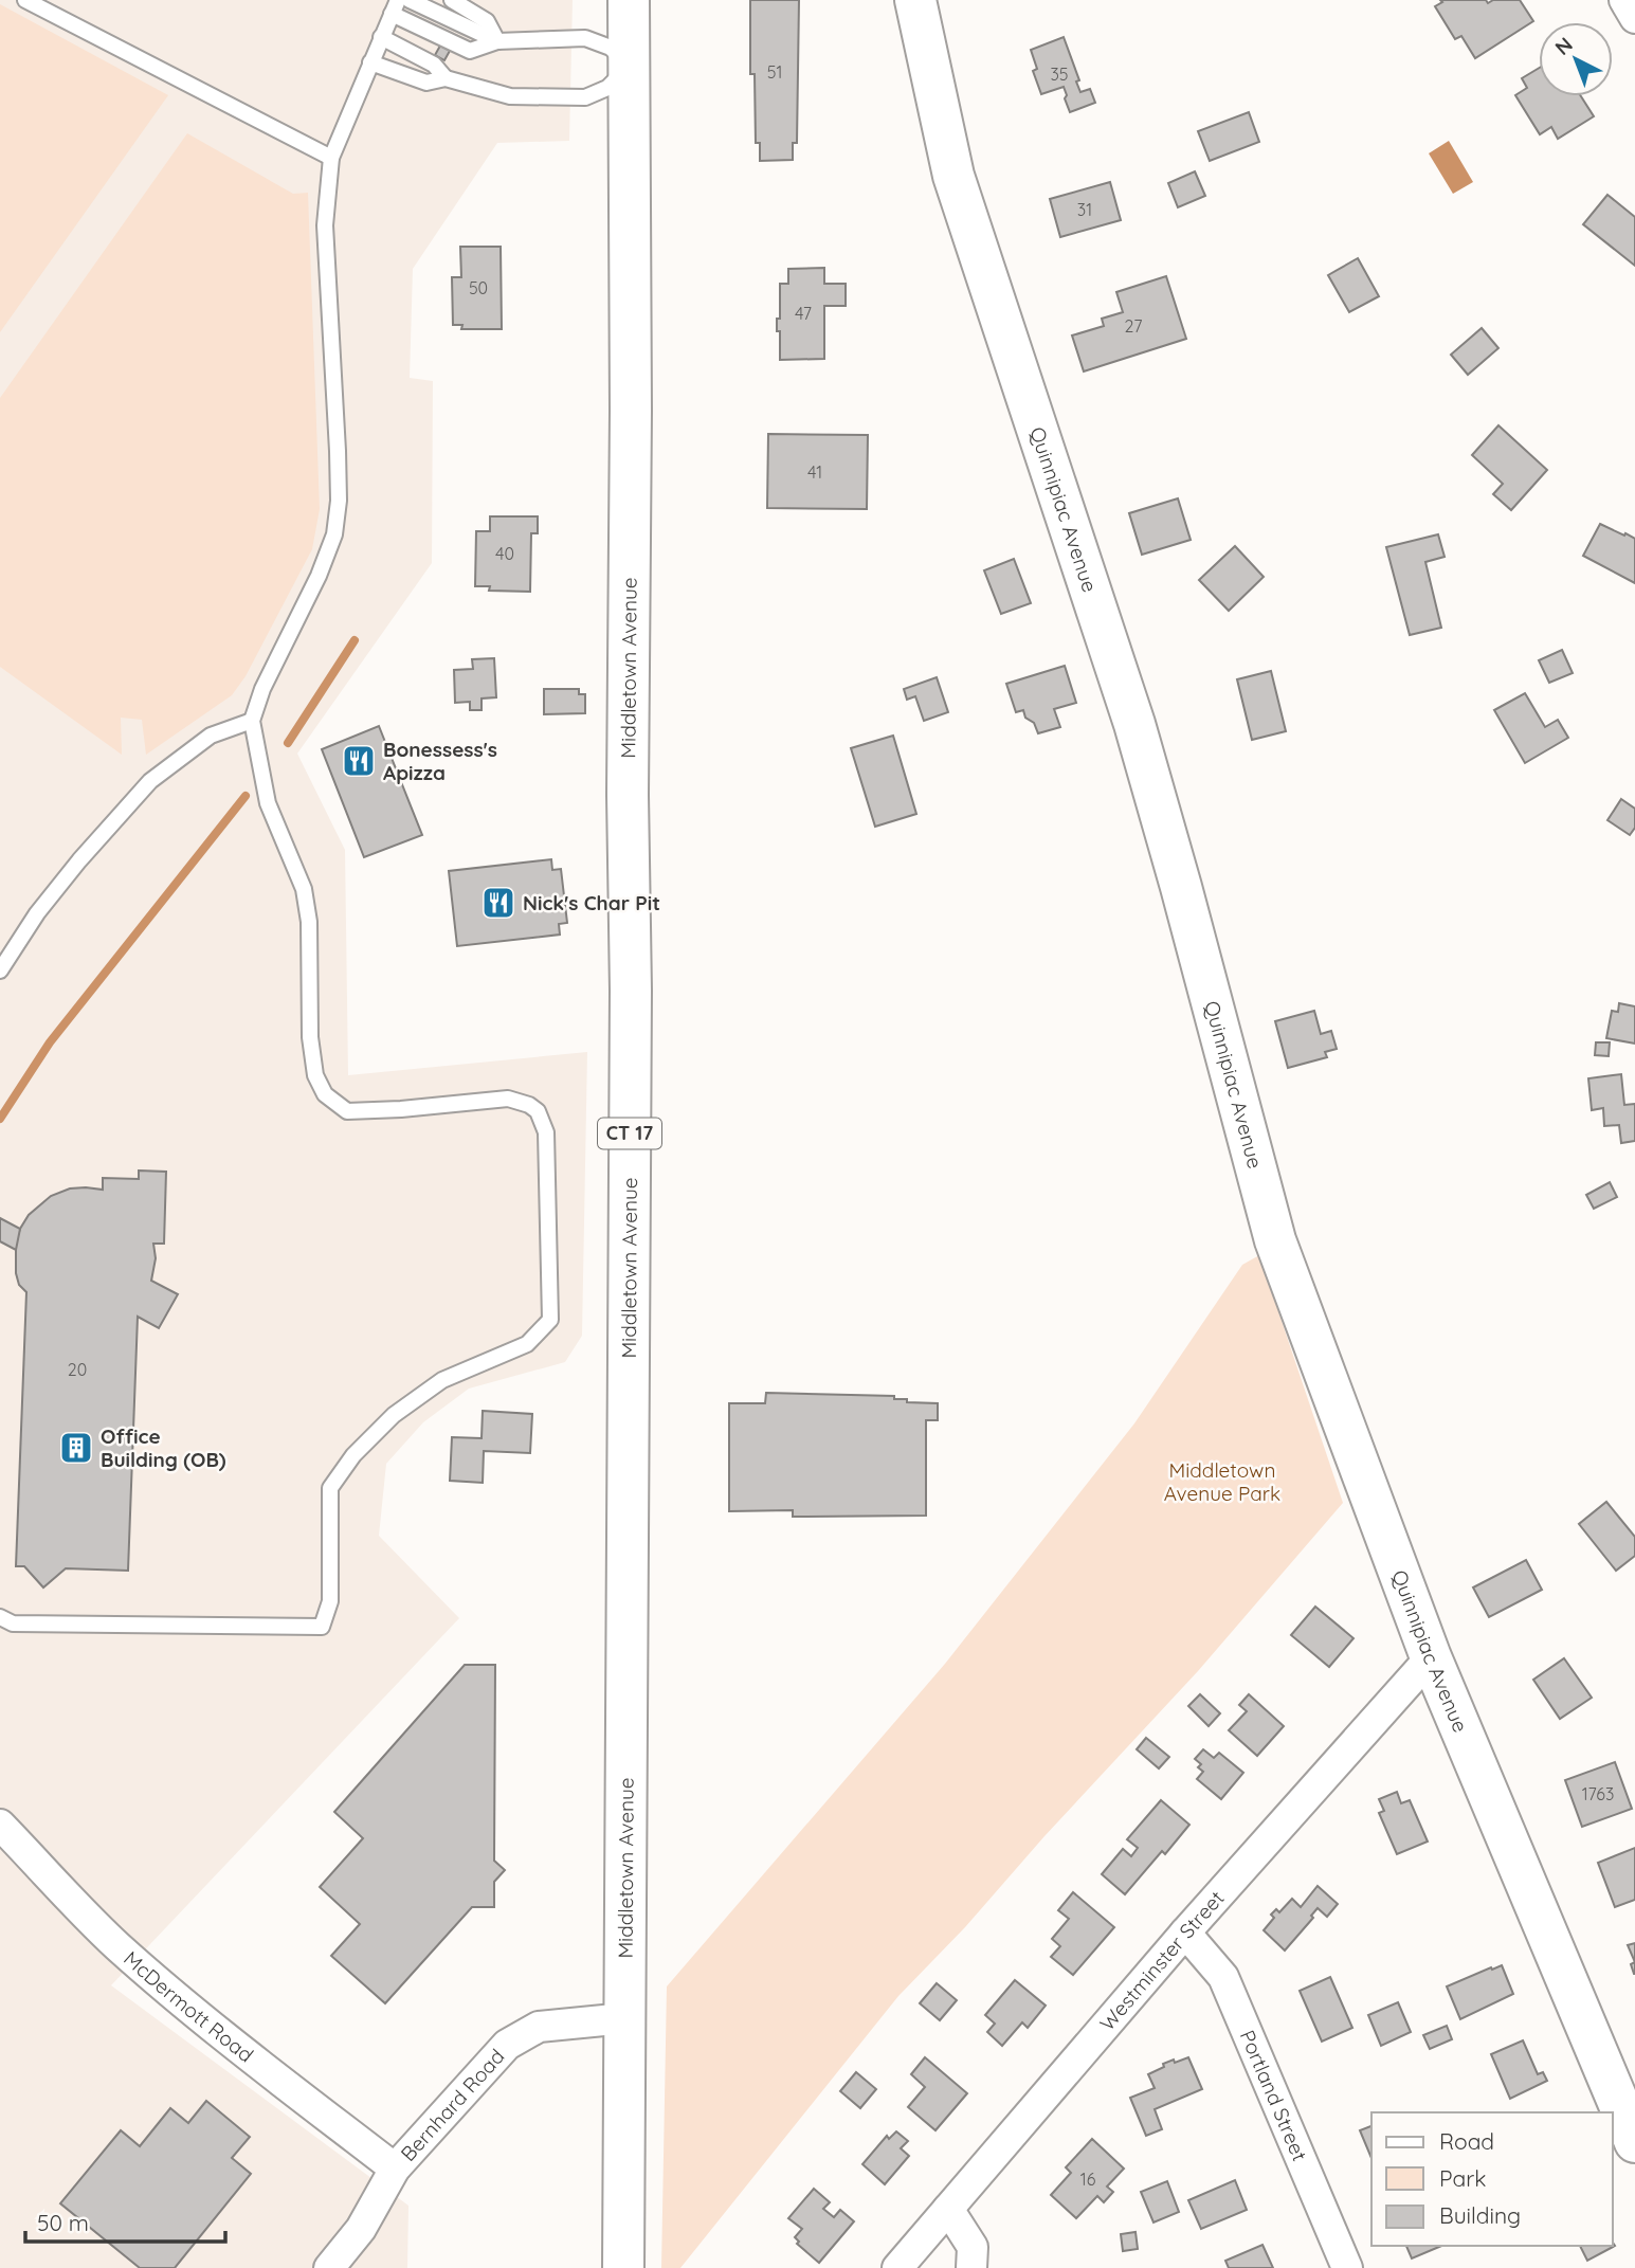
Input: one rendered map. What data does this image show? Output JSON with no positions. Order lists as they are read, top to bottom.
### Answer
{
  "streets": {
    "main road": ["Quinnipiac Avenue", "Middletown Avenue", "CT 17"],
    "street": [
      "Westminster Street",
      "McDermott Road",
      "Portland Street",
      "Bernhard Road"
    ]
  },
  "crossings": [
    ["Quinnipiac Avenue", "Westminster Street"],
    ["Middletown Avenue", "Bernhard Road"],
    ["Westminster Street", "Portland Street"],
    ["McDermott Road", "Bernhard Road"]
  ],
  "parks": ["Middletown Avenue Park"],
  "places": {
    "restaurant": ["Bonessess's Apizza", "Nick's Char Pit"],
    "building": ["Office Building (OB)"]
  },
  "house_numbers": [
    "51",
    "35",
    "31",
    "50",
    "47",
    "27",
    "41",
    "40",
    "20",
    "1763",
    "16"
  ],
  "legend": ["Road", "Park", "Building"],
  "scale_bar": "50 m",
  "north": "top left"
}
